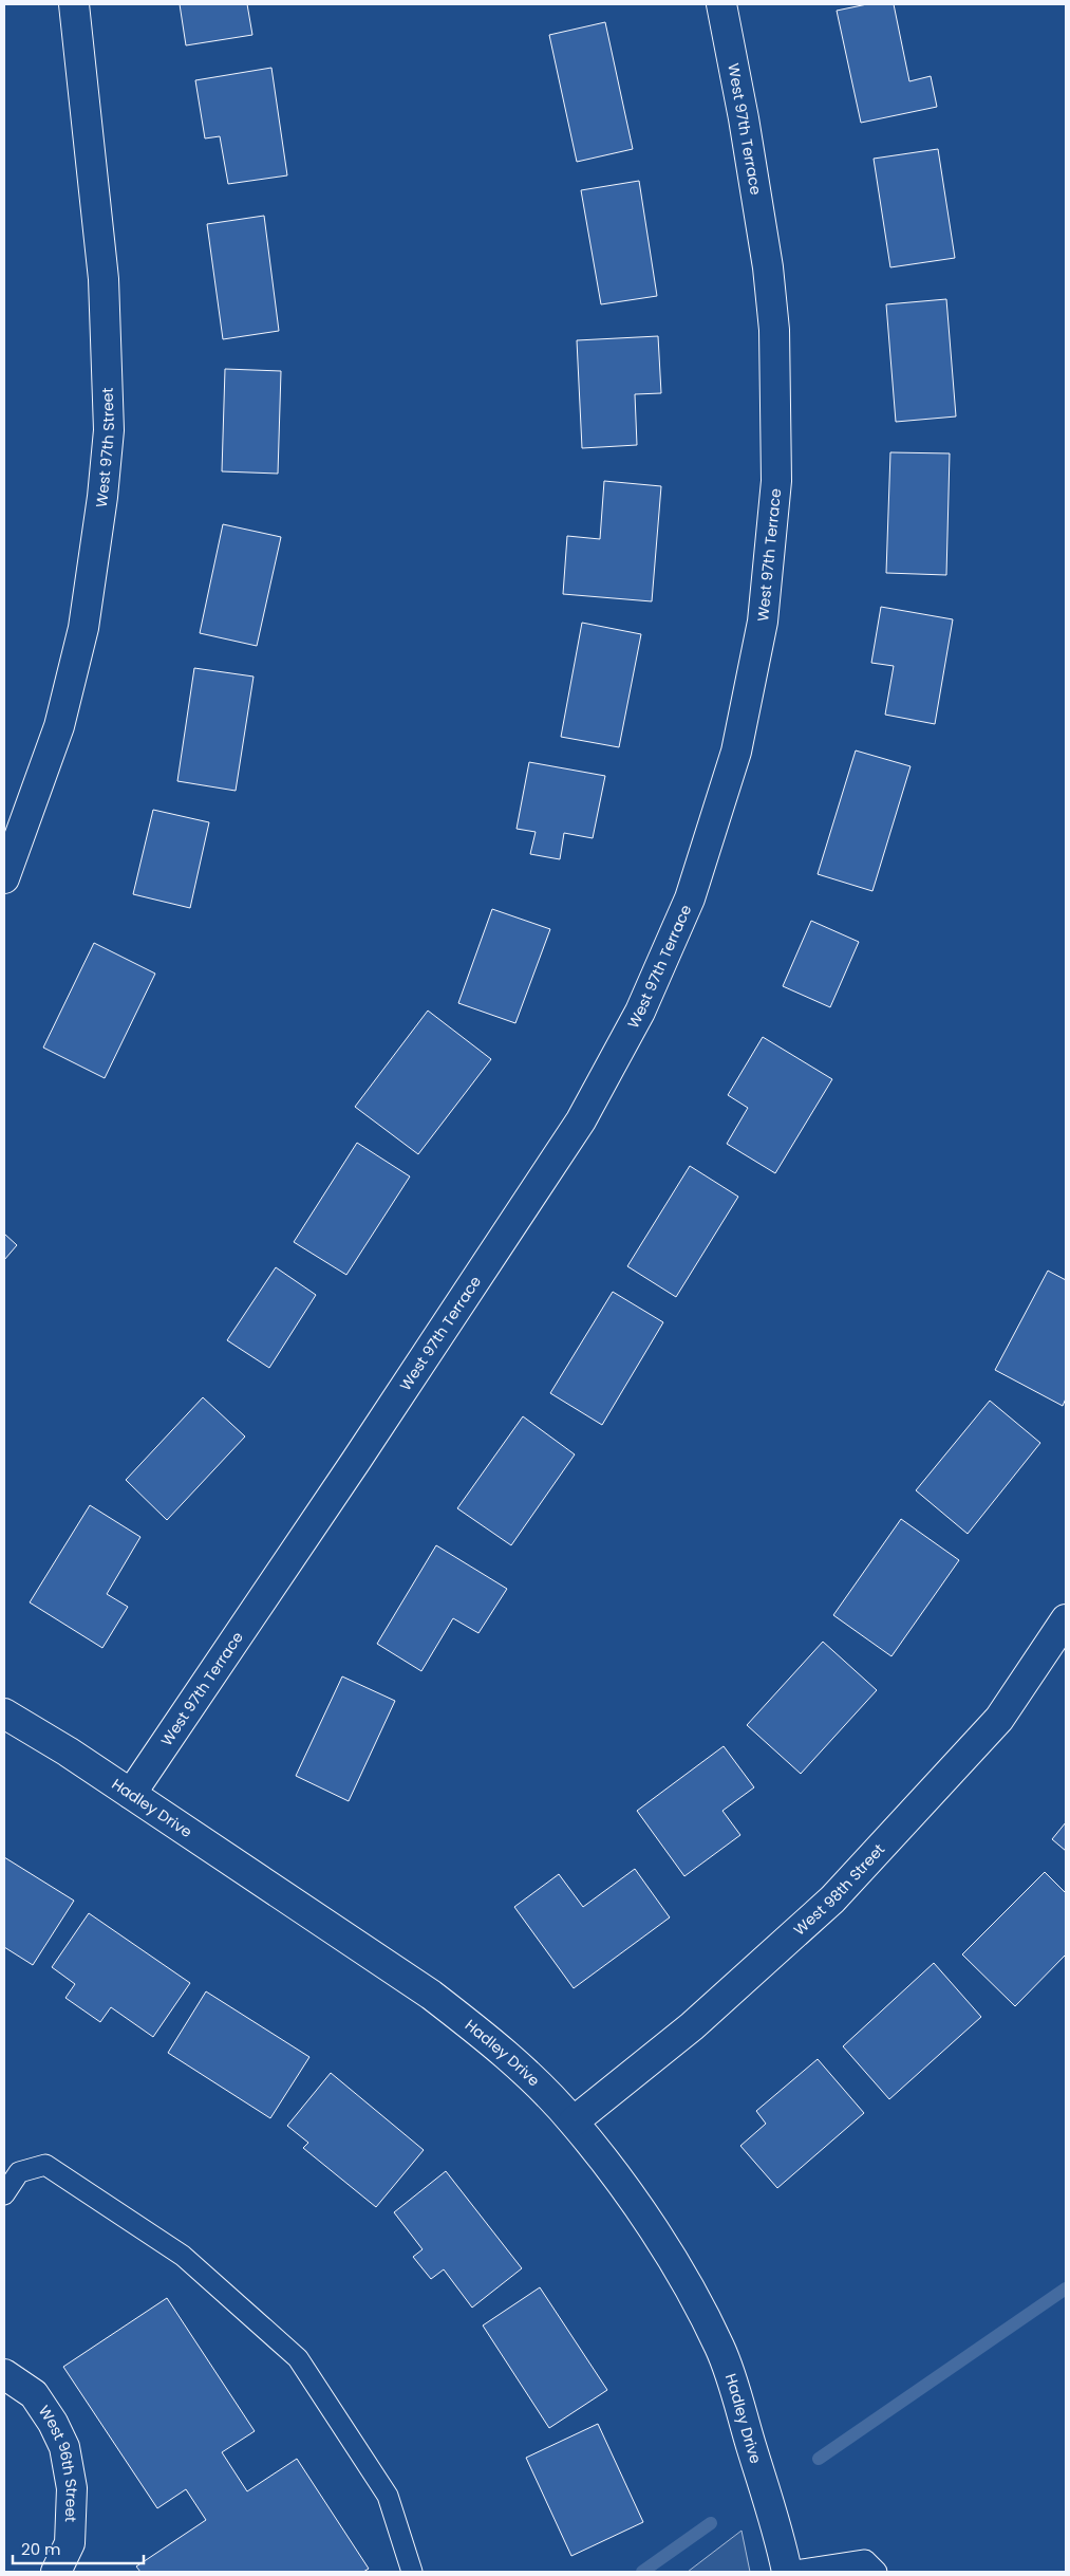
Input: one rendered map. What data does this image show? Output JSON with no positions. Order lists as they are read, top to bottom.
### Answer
{
  "streets": {
    "street": [
      "West 97th Terrace",
      "West 97th Street",
      "Hadley Drive",
      "West 98th Street",
      "West 96th Street"
    ]
  },
  "crossings": [
    ["West 97th Terrace", "Hadley Drive"],
    ["Hadley Drive", "West 98th Street"]
  ],
  "scale_bar": "20 m"
}
